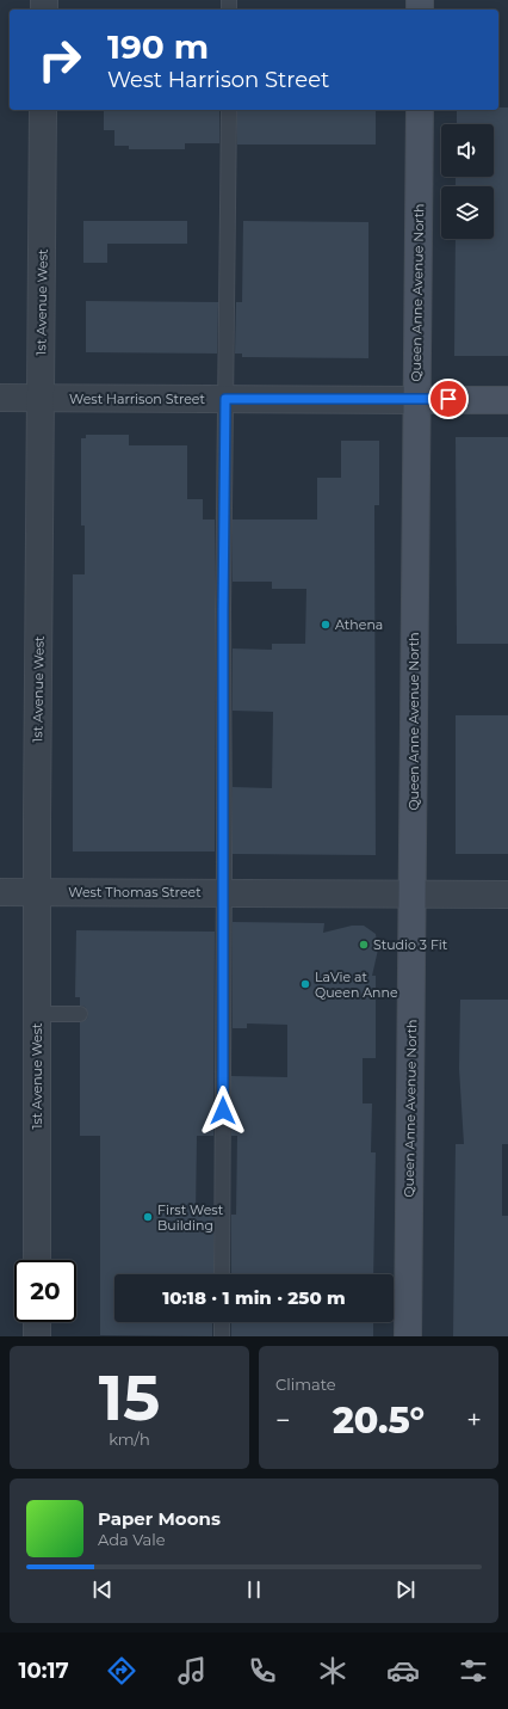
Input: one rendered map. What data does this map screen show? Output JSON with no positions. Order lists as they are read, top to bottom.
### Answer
{
  "streets": {
    "main road": ["Queen Anne Avenue North"],
    "street": ["1st Avenue West", "West Harrison Street", "West Thomas Street"]
  },
  "crossings": [
    ["Queen Anne Avenue North", "West Harrison Street"],
    ["Queen Anne Avenue North", "West Thomas Street"],
    ["1st Avenue West", "West Harrison Street"],
    ["1st Avenue West", "West Thomas Street"]
  ],
  "places": [
    "Athena",
    "Studio 3 Fit",
    "LaVie at Queen Anne",
    "First West Building"
  ],
  "page": {
    "turn": ["190 m", "West Harrison Street"],
    "limit": "20",
    "trip": "10:18 · 1 min · 250 m",
    "tile": [
      ["15", "km/h"],
      "Climate"
    ],
    "heat": ["−", "20.5°", "+"],
    "song": ["Paper Moons", "Ada Vale"],
    "tabs": "10:17"
  }
}
